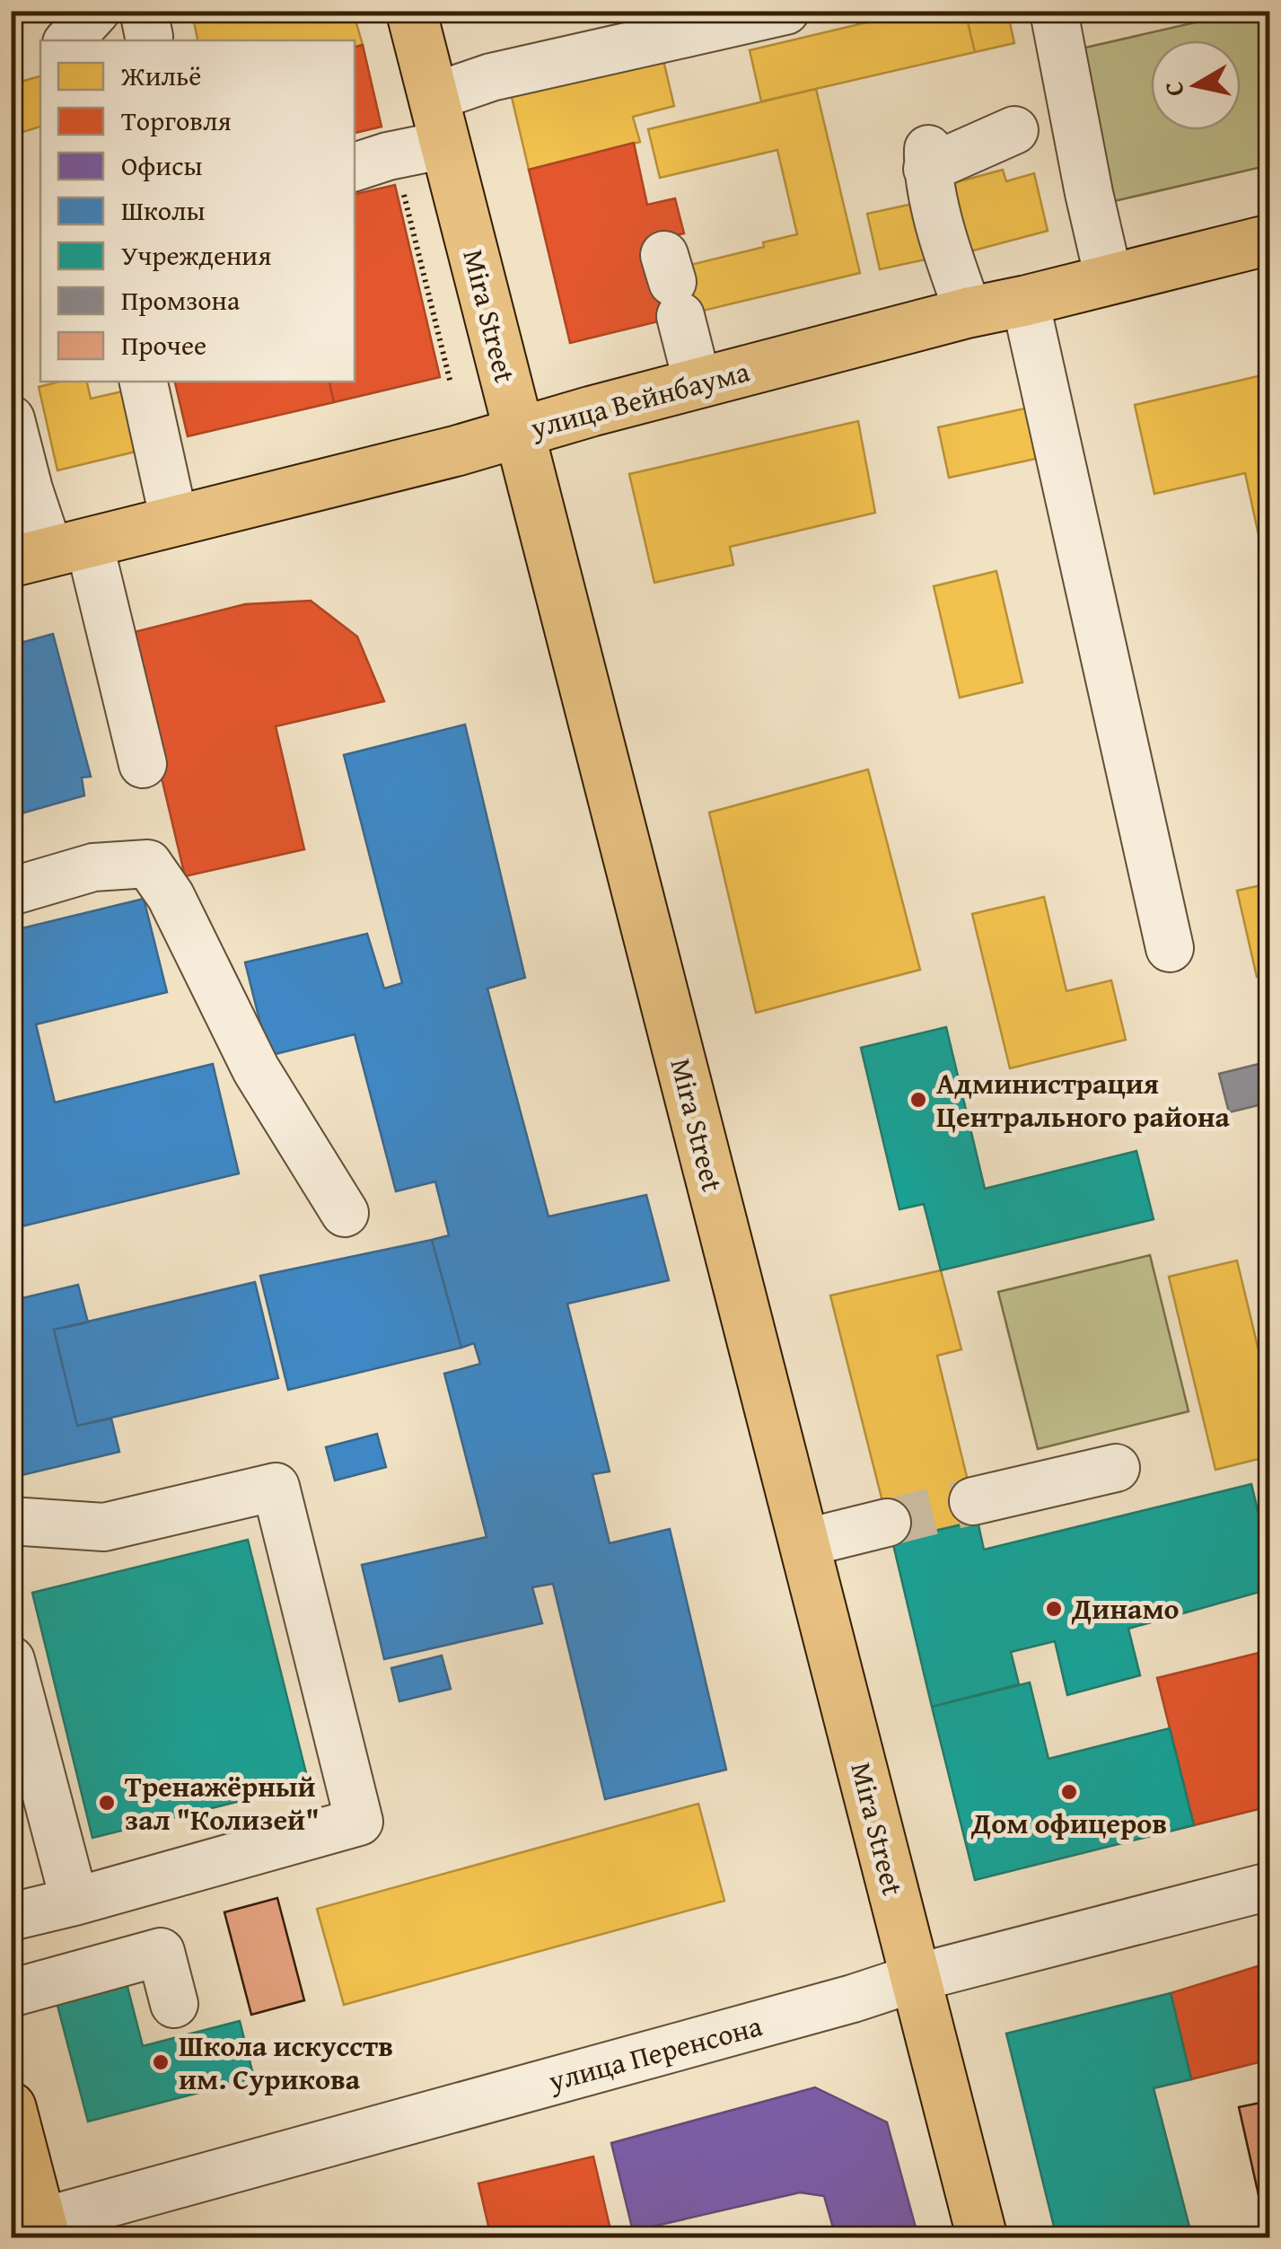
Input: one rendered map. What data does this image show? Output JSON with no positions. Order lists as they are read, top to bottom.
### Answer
{
  "streets": {
    "main road": ["Mira Street", "улица Вейнбаума"],
    "street": ["улица Перенсона"]
  },
  "crossings": [
    ["Mira Street", "улица Вейнбаума"],
    ["Mira Street", "улица Перенсона"]
  ],
  "places": [
    "Администрация Центрального района",
    "Динамо",
    "Дом офицеров",
    "Тренажёрный зал \"Колизей\"",
    "Школа искусств им. Сурикова"
  ],
  "legend": [
    "Жильё",
    "Торговля",
    "Офисы",
    "Школы",
    "Учреждения",
    "Промзона",
    "Прочее"
  ],
  "north": "left"
}
